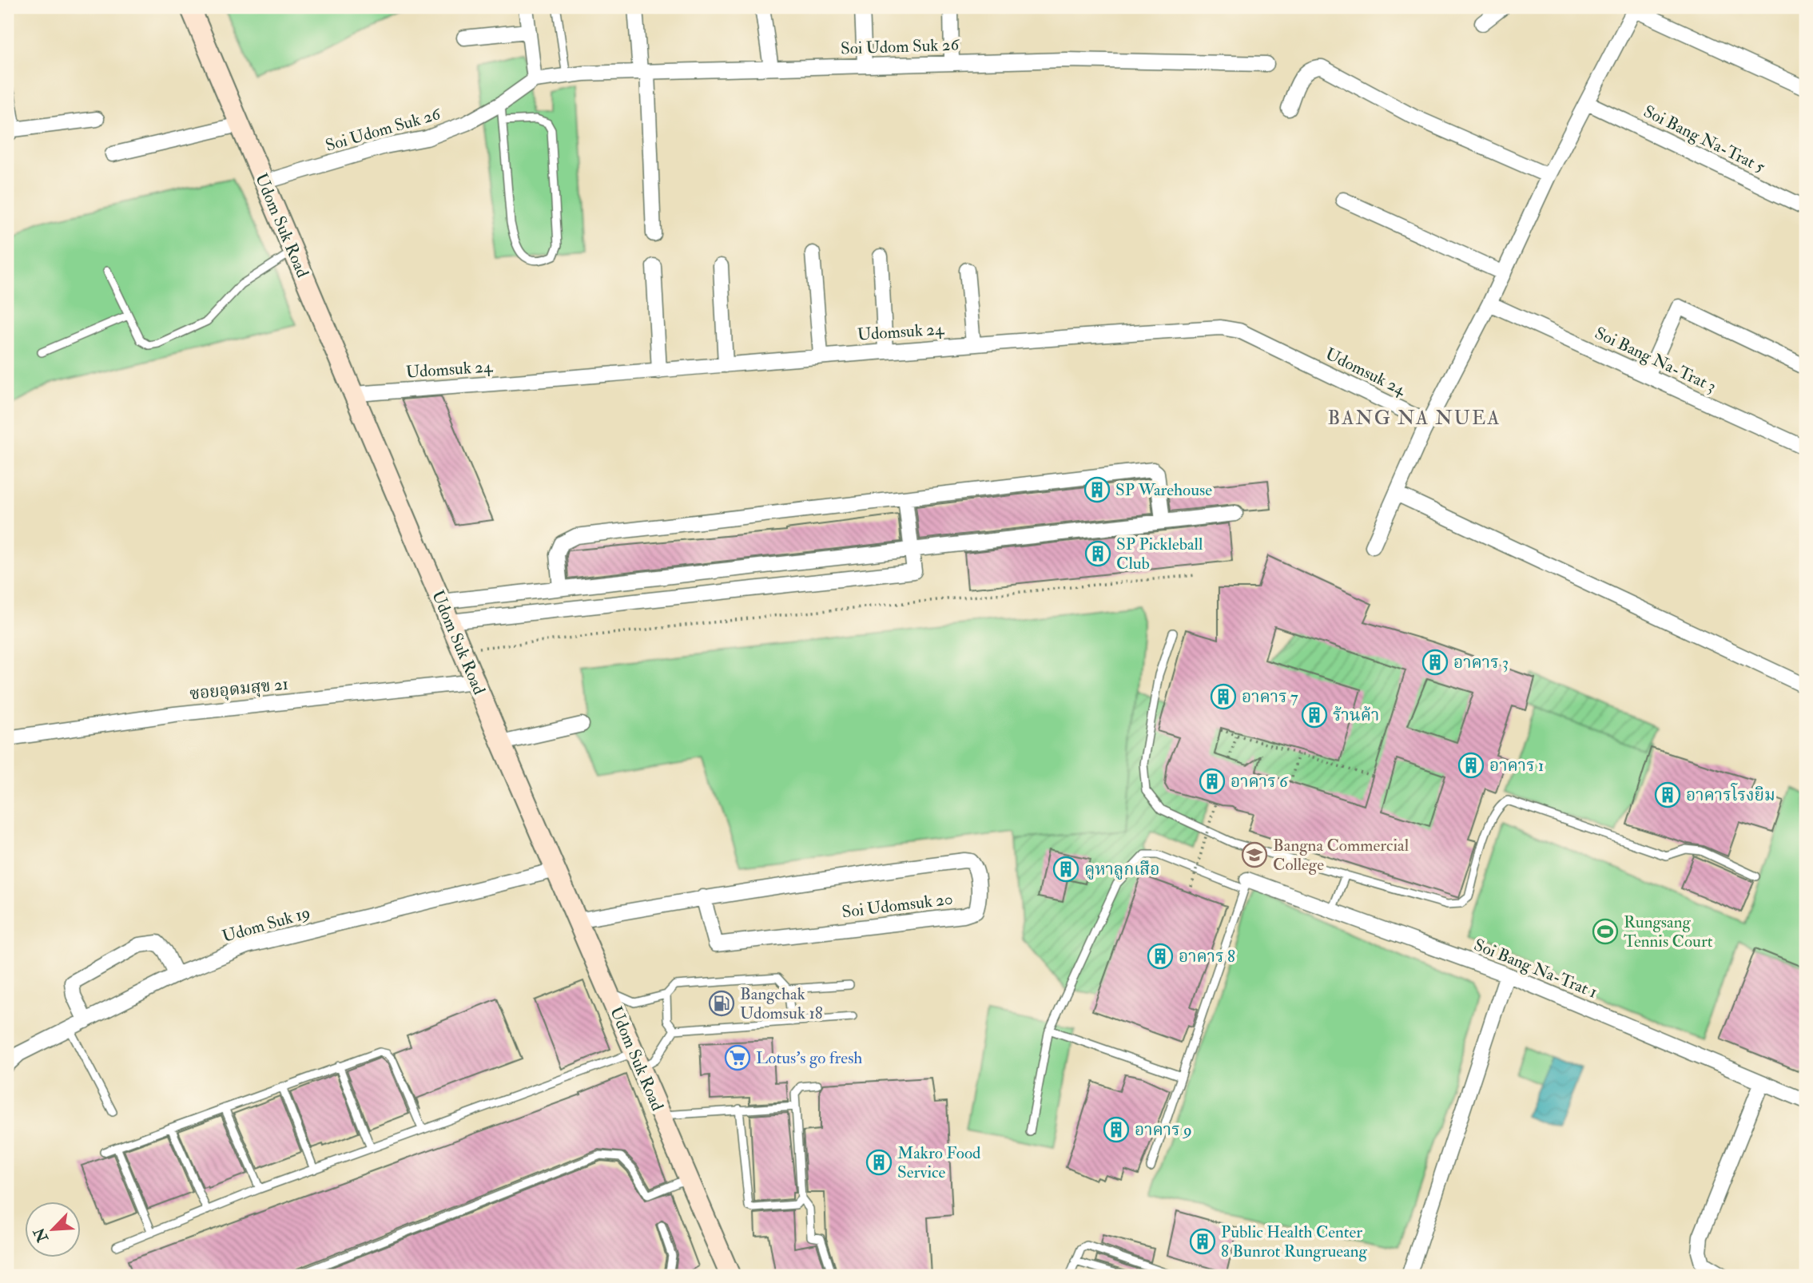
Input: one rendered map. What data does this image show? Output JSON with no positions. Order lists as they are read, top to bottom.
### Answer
{
  "streets": {
    "main road": ["Udom Suk Road"],
    "street": [
      "Soi Udom Suk 26",
      "Soi Bang Na-Trat 5",
      "Udomsuk 24",
      "Soi Bang Na-Trat 3",
      "ซอยอุดมสุข 21",
      "Soi Udomsuk 20",
      "Udom Suk 19",
      "Soi Bang Na-Trat 1"
    ]
  },
  "crossings": [
    ["Soi Udom Suk 26", "Udom Suk Road"],
    ["Udom Suk Road", "Udomsuk 24"],
    ["Udom Suk Road", "ซอยอุดมสุข 21"],
    ["Udom Suk Road", "Soi Udomsuk 20"],
    ["Udom Suk Road", "Udom Suk 19"]
  ],
  "districts": ["BANG NA NUEA"],
  "places": {
    "building": [
      "SP Warehouse",
      "SP Pickleball Club",
      "อาคาร 3",
      "อาคาร 7",
      "ร้านค้า",
      "อาคาร 1",
      "อาคาร 6",
      "อาคารโรงยิม",
      "คูหาลูกเสือ",
      "อาคาร 8",
      "อาคาร 9",
      "Makro Food Service",
      "Public Health Center 8 Bunrot Rungrueang"
    ],
    "school or university": ["Bangna Commercial College"],
    "sports": ["Rungsang Tennis Court"],
    "fuel station": ["Bangchak Udomsuk 18"],
    "supermarket": ["Lotus's go fresh"]
  },
  "north": "bottom left"
}
